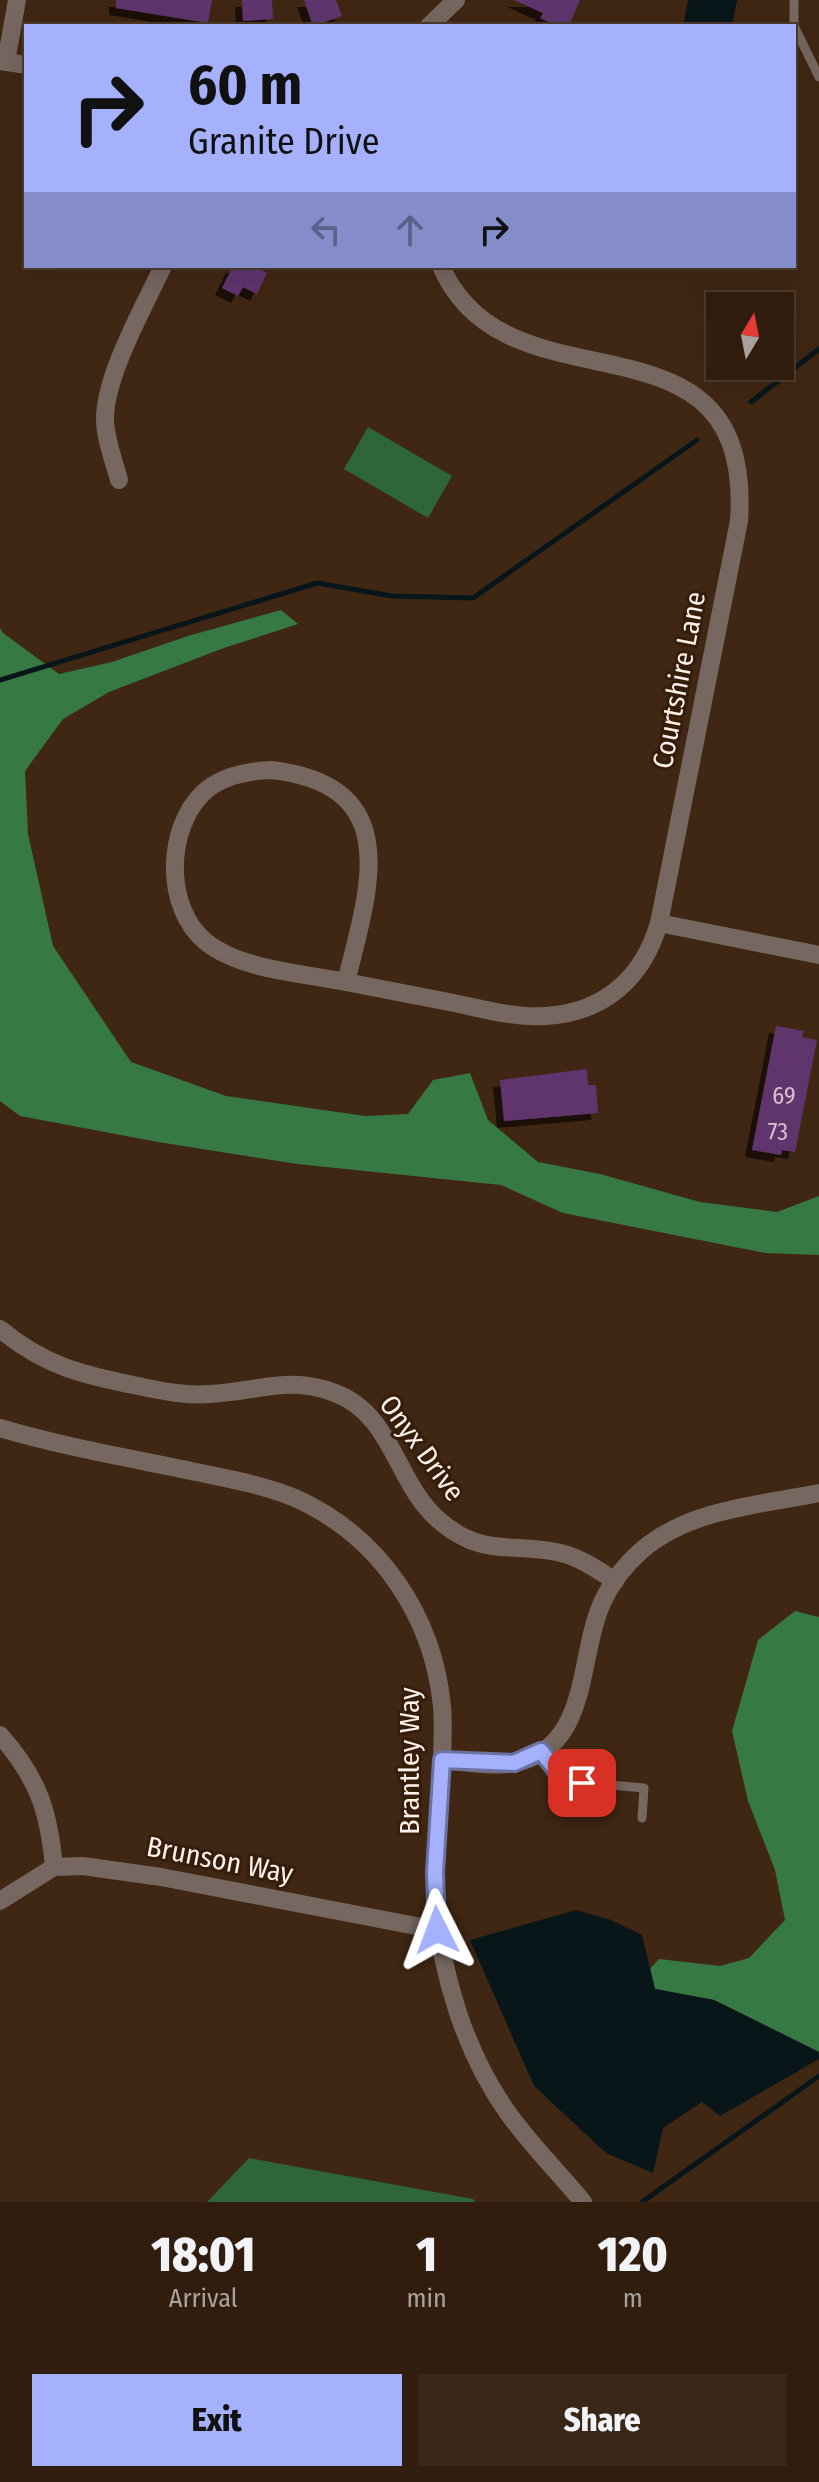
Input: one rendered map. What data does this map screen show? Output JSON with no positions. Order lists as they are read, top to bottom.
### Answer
{
  "streets": {
    "street": [
      "Courtshire Lane",
      "Onyx Drive",
      "Brantley Way",
      "Brunson Way"
    ]
  },
  "crossings": [
    ["Brantley Way", "Brunson Way"]
  ],
  "house_numbers": ["69", "73"],
  "north": "top",
  "page": {
    "turn": ["60 m", "Granite Drive"],
    "eta": [
      "18:01",
      "Arrival",
      "1",
      "min",
      "120",
      "m"
    ],
    "buttons": ["Exit", "Share"]
  }
}
